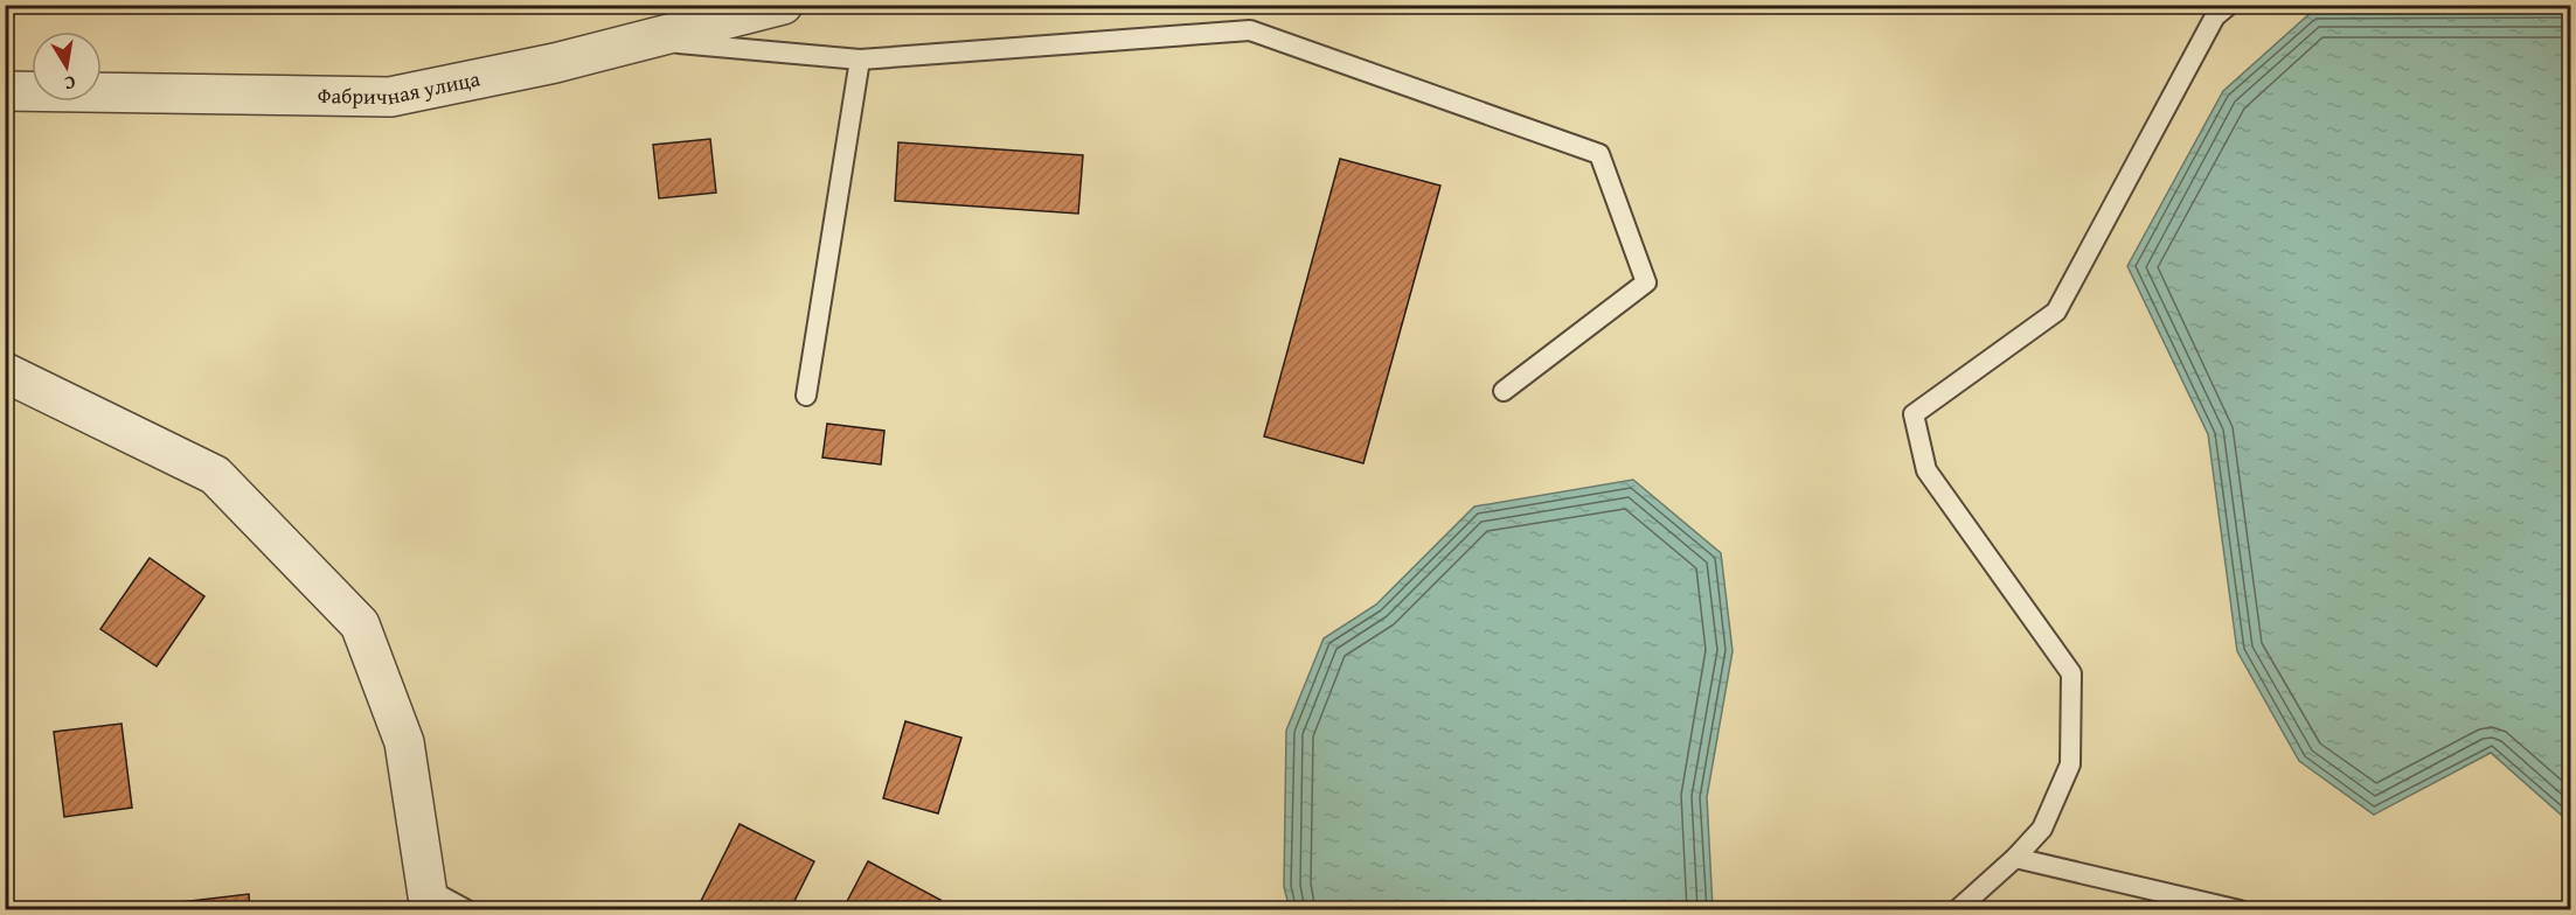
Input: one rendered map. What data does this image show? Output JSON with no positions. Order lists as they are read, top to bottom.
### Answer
{
  "streets": {
    "street": ["Фабричная улица"]
  },
  "north": "bottom"
}
